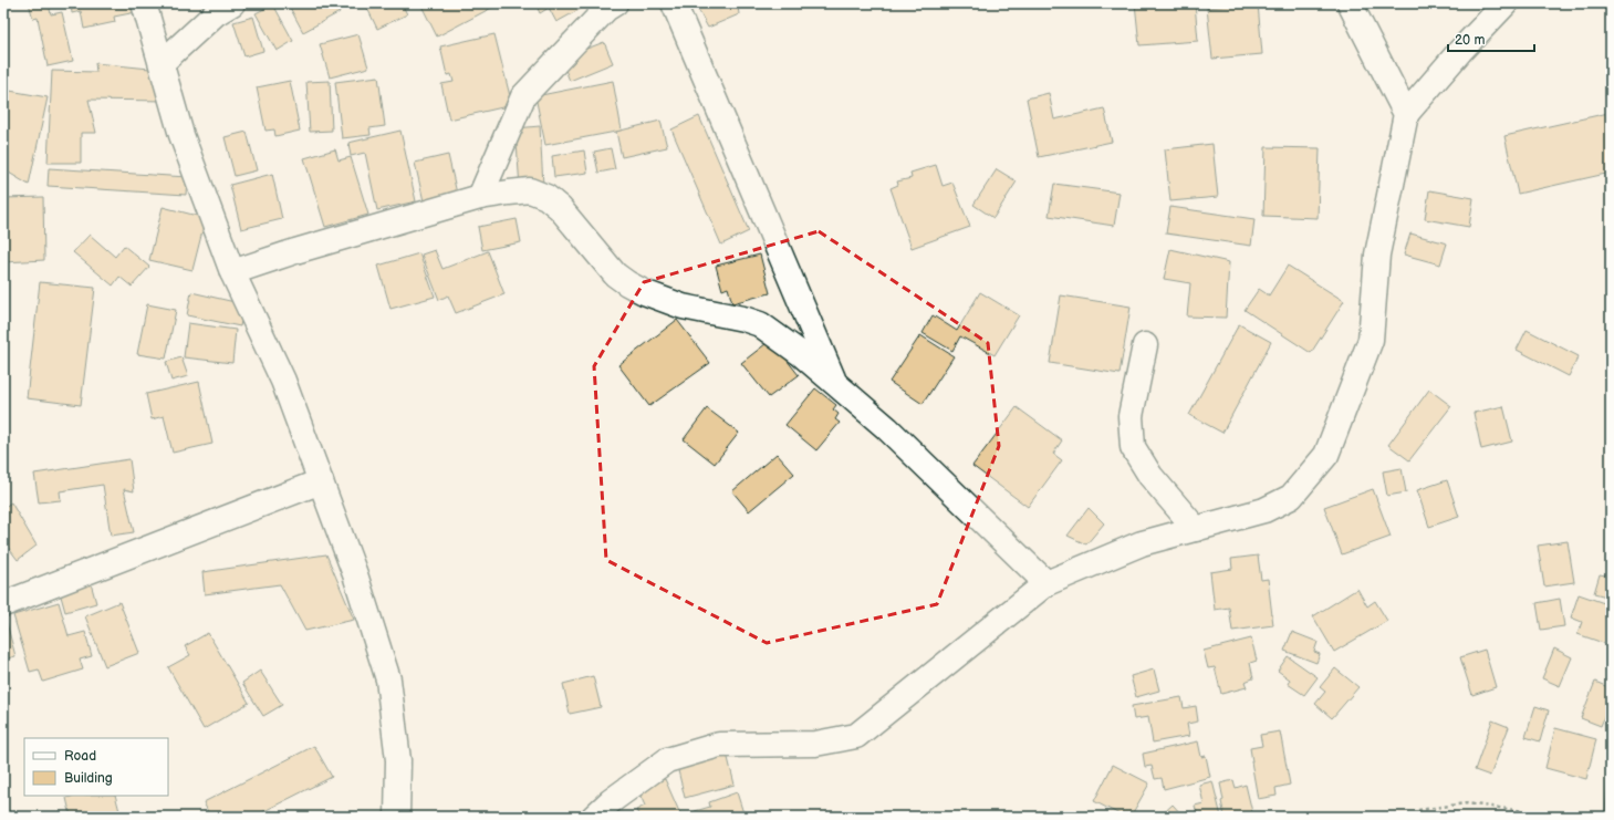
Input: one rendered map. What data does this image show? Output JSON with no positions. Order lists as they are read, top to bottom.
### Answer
{
  "legend": ["Road", "Building"],
  "scale_bar": "20 m"
}
